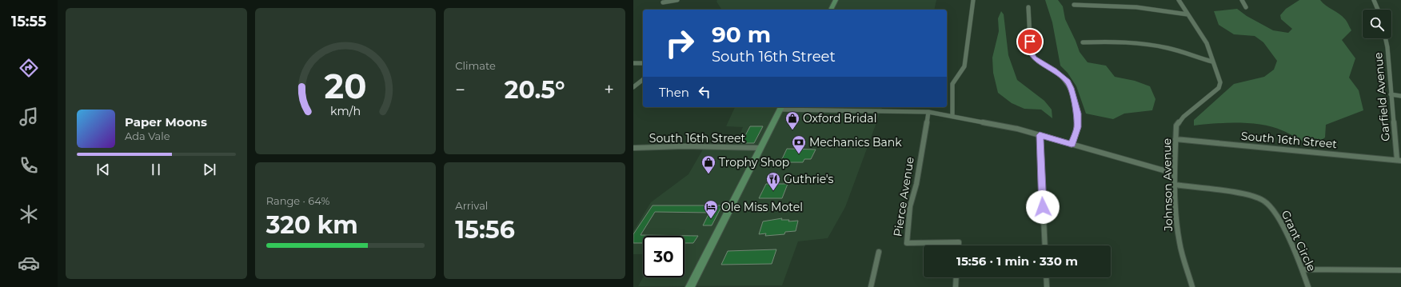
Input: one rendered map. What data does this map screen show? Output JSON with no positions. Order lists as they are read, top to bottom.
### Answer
{
  "streets": {
    "street": [
      "Garfield Avenue",
      "South 16th Street",
      "Johnson Avenue",
      "Pierce Avenue",
      "Grant Circle"
    ]
  },
  "crossings": [
    ["Garfield Avenue", "South 16th Street"],
    ["South 16th Street", "Johnson Avenue"],
    ["Johnson Avenue", "Grant Circle"]
  ],
  "places": {
    "shop": ["Oxford Bridal", "Trophy Shop"],
    "bank": ["Mechanics Bank"],
    "restaurant": ["Guthrie's"],
    "hotel": ["Ole Miss Motel"]
  },
  "page": {
    "tabs": "15:55",
    "tile": [
      "Climate",
      ["Range · 64%", "320 km"],
      ["Arrival", "15:56"]
    ],
    "turn": ["90 m", "South 16th Street"],
    "heat": ["−", "20.5°", "+"],
    "then": "Then",
    "song": ["Paper Moons", "Ada Vale"],
    "limit": "30",
    "trip": "15:56 · 1 min · 330 m",
    "gauge": ["20", "km/h"]
  }
}
